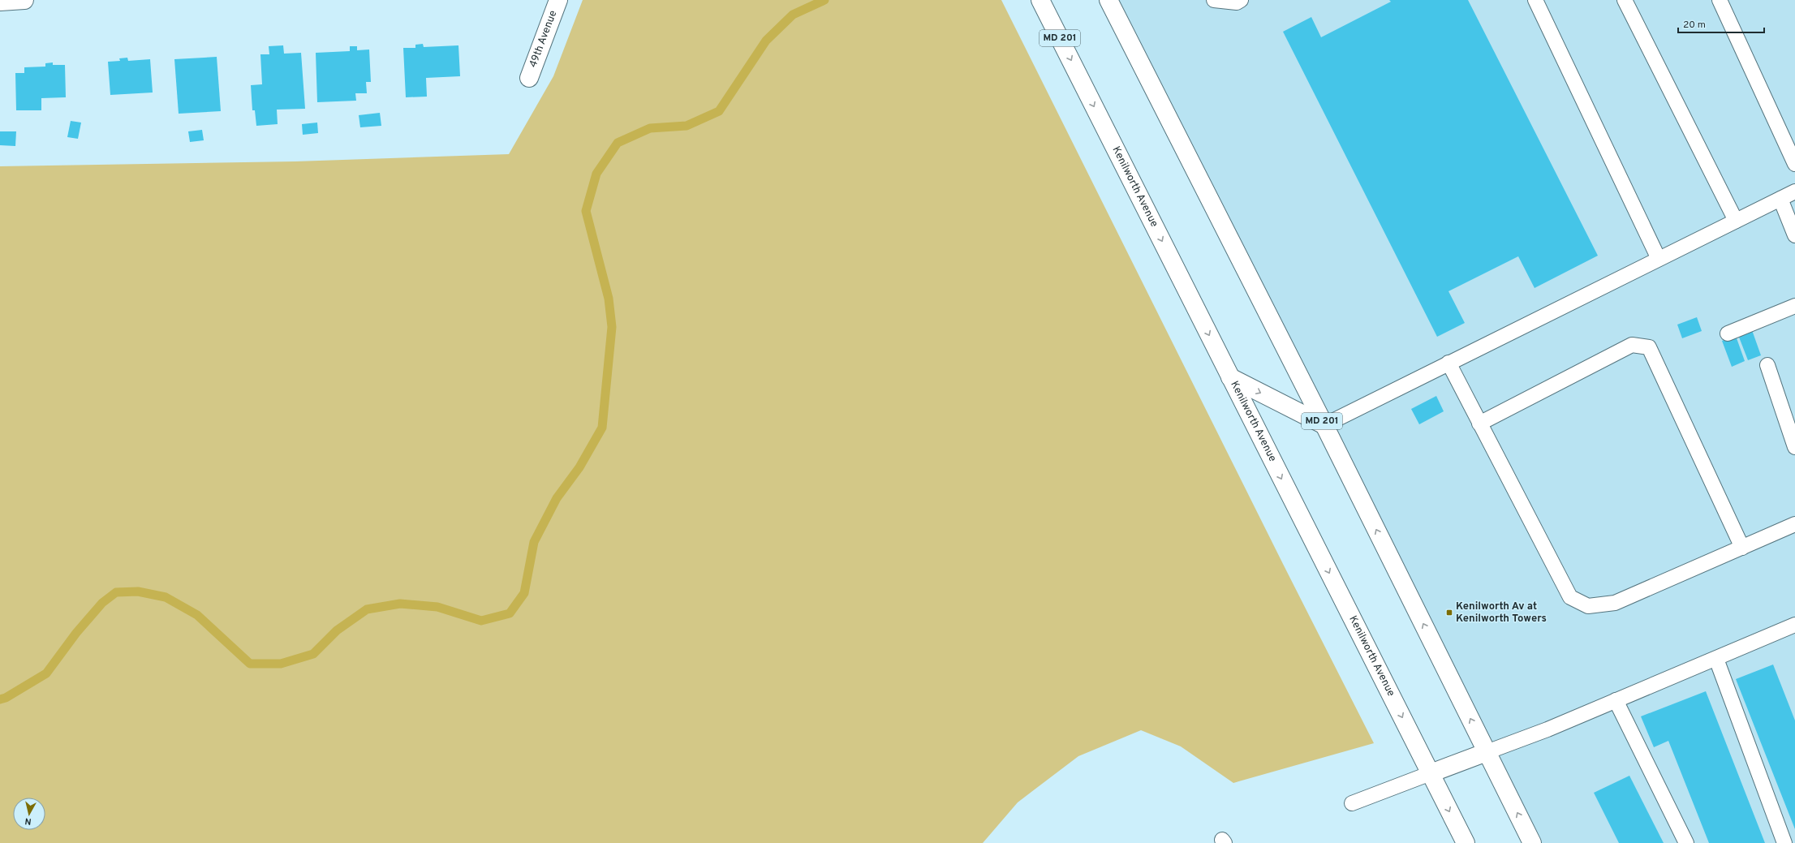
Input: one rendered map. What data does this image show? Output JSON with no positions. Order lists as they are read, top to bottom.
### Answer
{
  "streets": {
    "main road": ["MD 201", "49th Avenue", "Kenilworth Avenue"]
  },
  "places": {
    "transit": ["Kenilworth Av at Kenilworth Towers"]
  },
  "scale_bar": "20 m",
  "north": "bottom"
}
